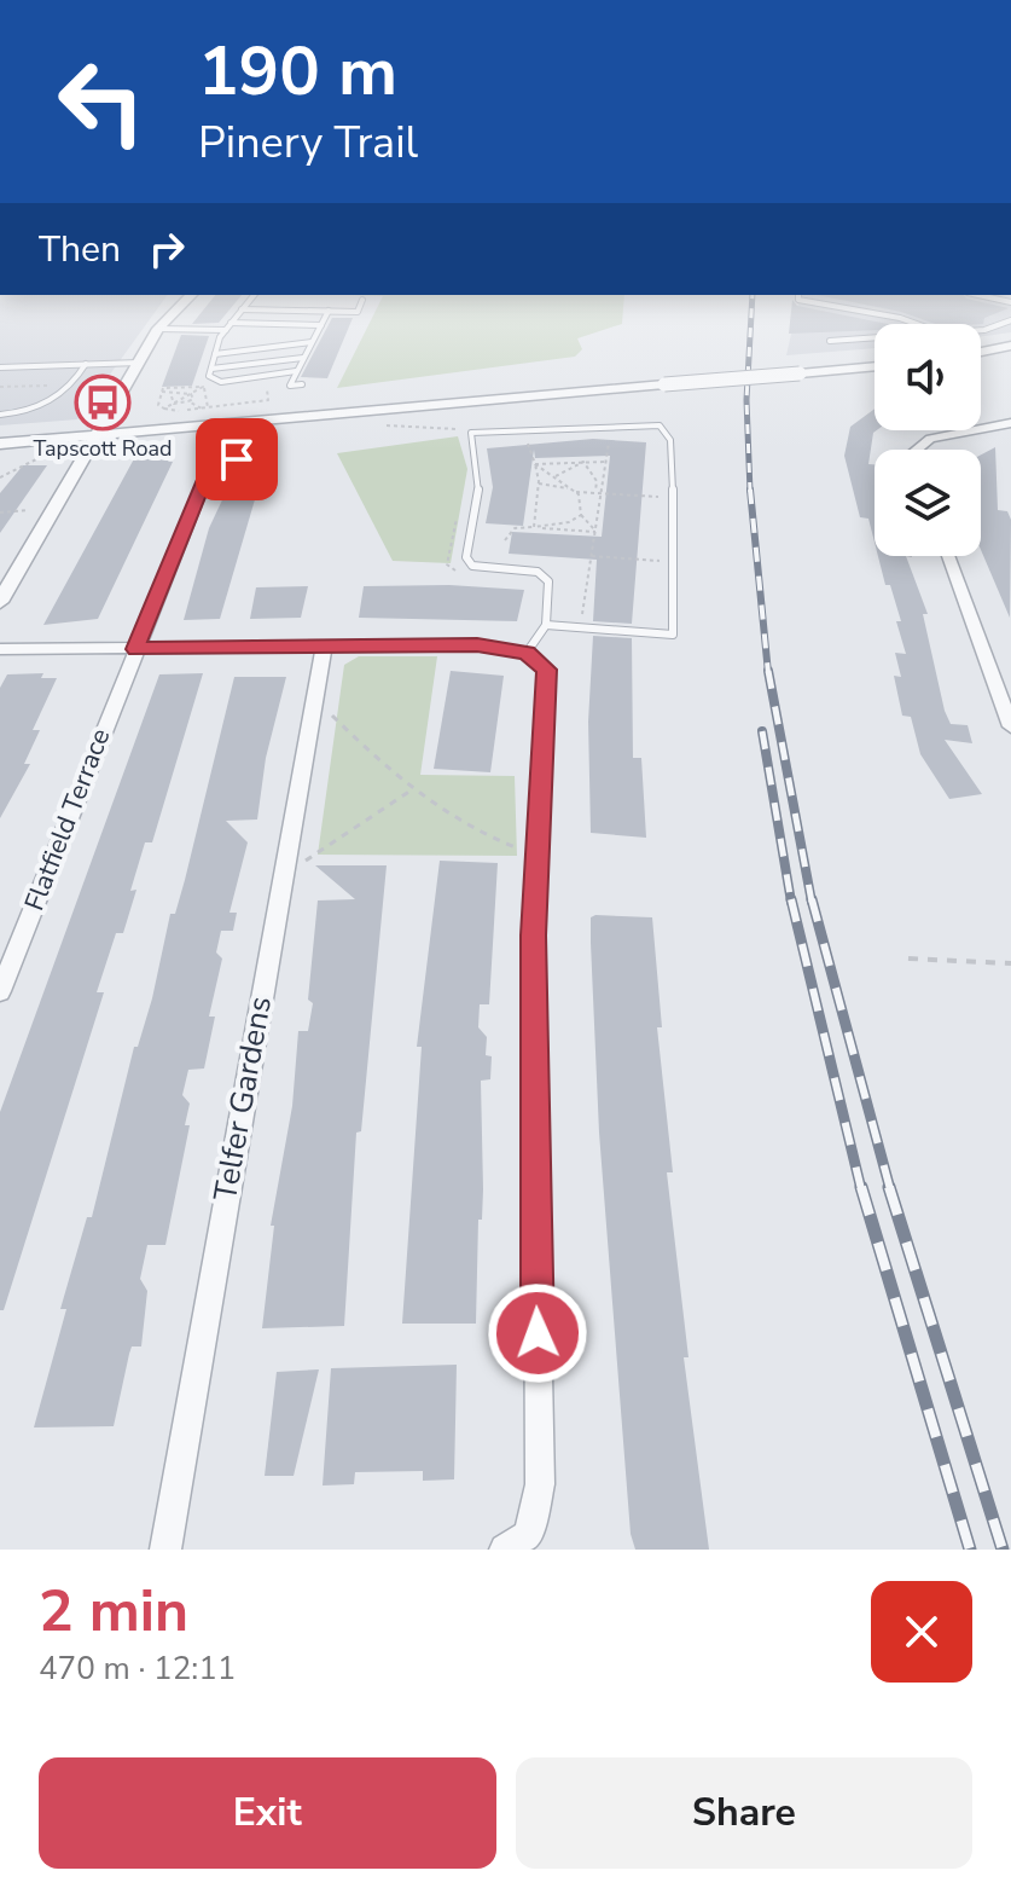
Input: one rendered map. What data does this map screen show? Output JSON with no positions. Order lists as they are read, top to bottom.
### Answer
{
  "streets": {
    "street": ["Flatfield Terrace", "Telfer Gardens"]
  },
  "places": {
    "bus stop": ["Tapscott Road"]
  },
  "page": {
    "turn": ["190 m", "Pinery Trail"],
    "then": "Then",
    "heading": ["2 min", "470 m · 12:11"],
    "buttons": ["Exit", "Share"]
  }
}
